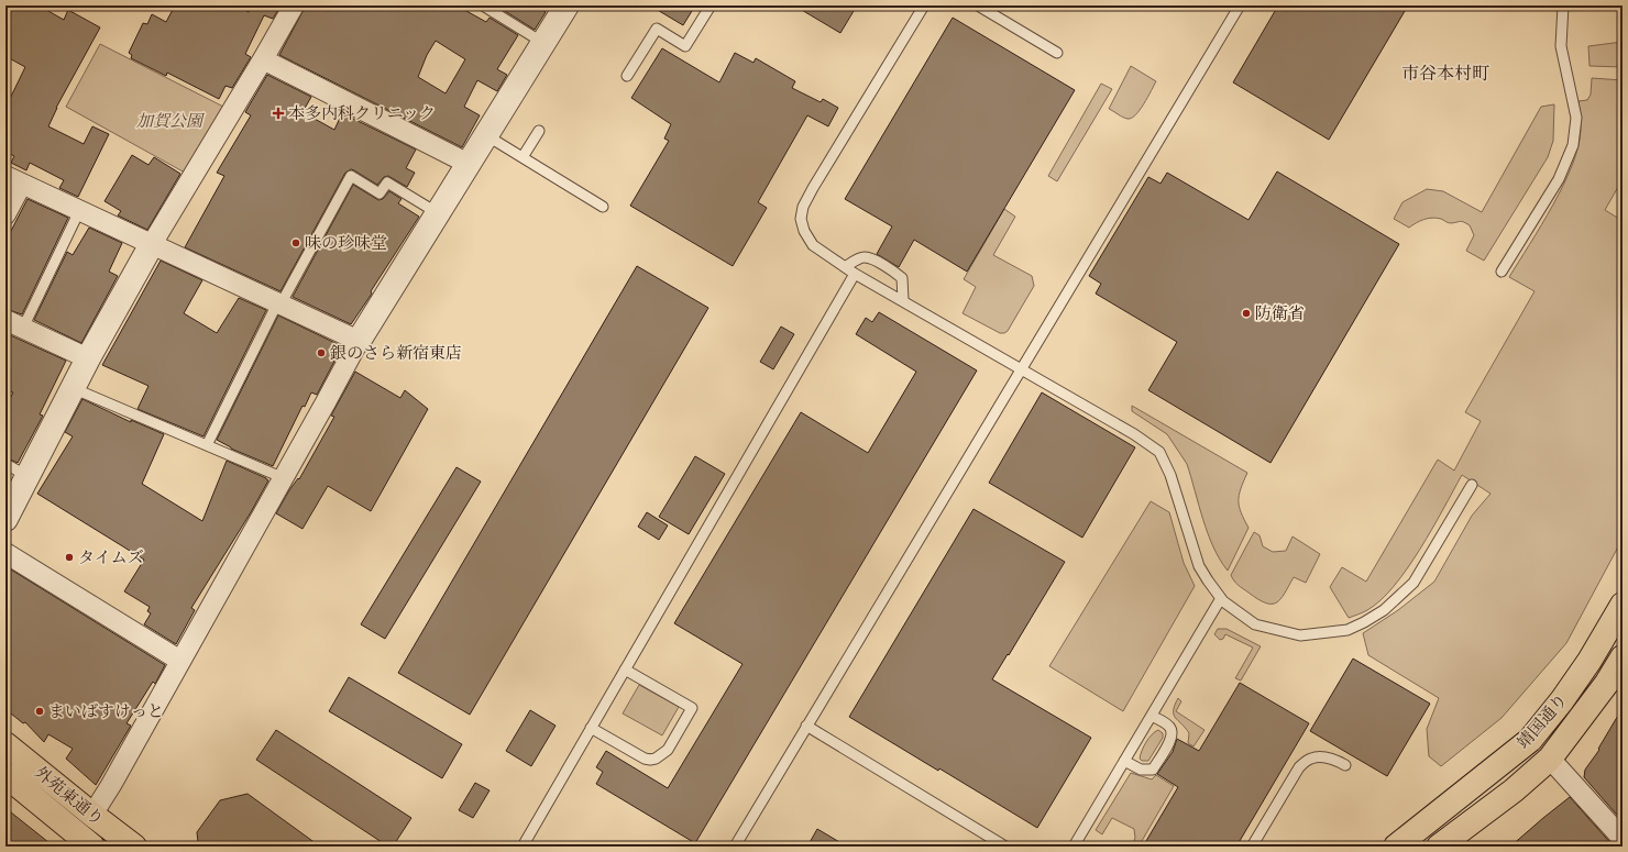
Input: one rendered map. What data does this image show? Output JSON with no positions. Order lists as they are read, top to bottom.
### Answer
{
  "streets": {
    "main road": ["靖国通り", "外苑東通り"]
  },
  "districts": ["市谷本村町"],
  "parks": ["加賀公園"],
  "places": {
    "health": ["本多内科クリニック"],
    "other": [
      "味の珍味堂",
      "防衛省",
      "銀のさら新宿東店",
      "タイムズ",
      "まいばすけっと"
    ]
  }
}
